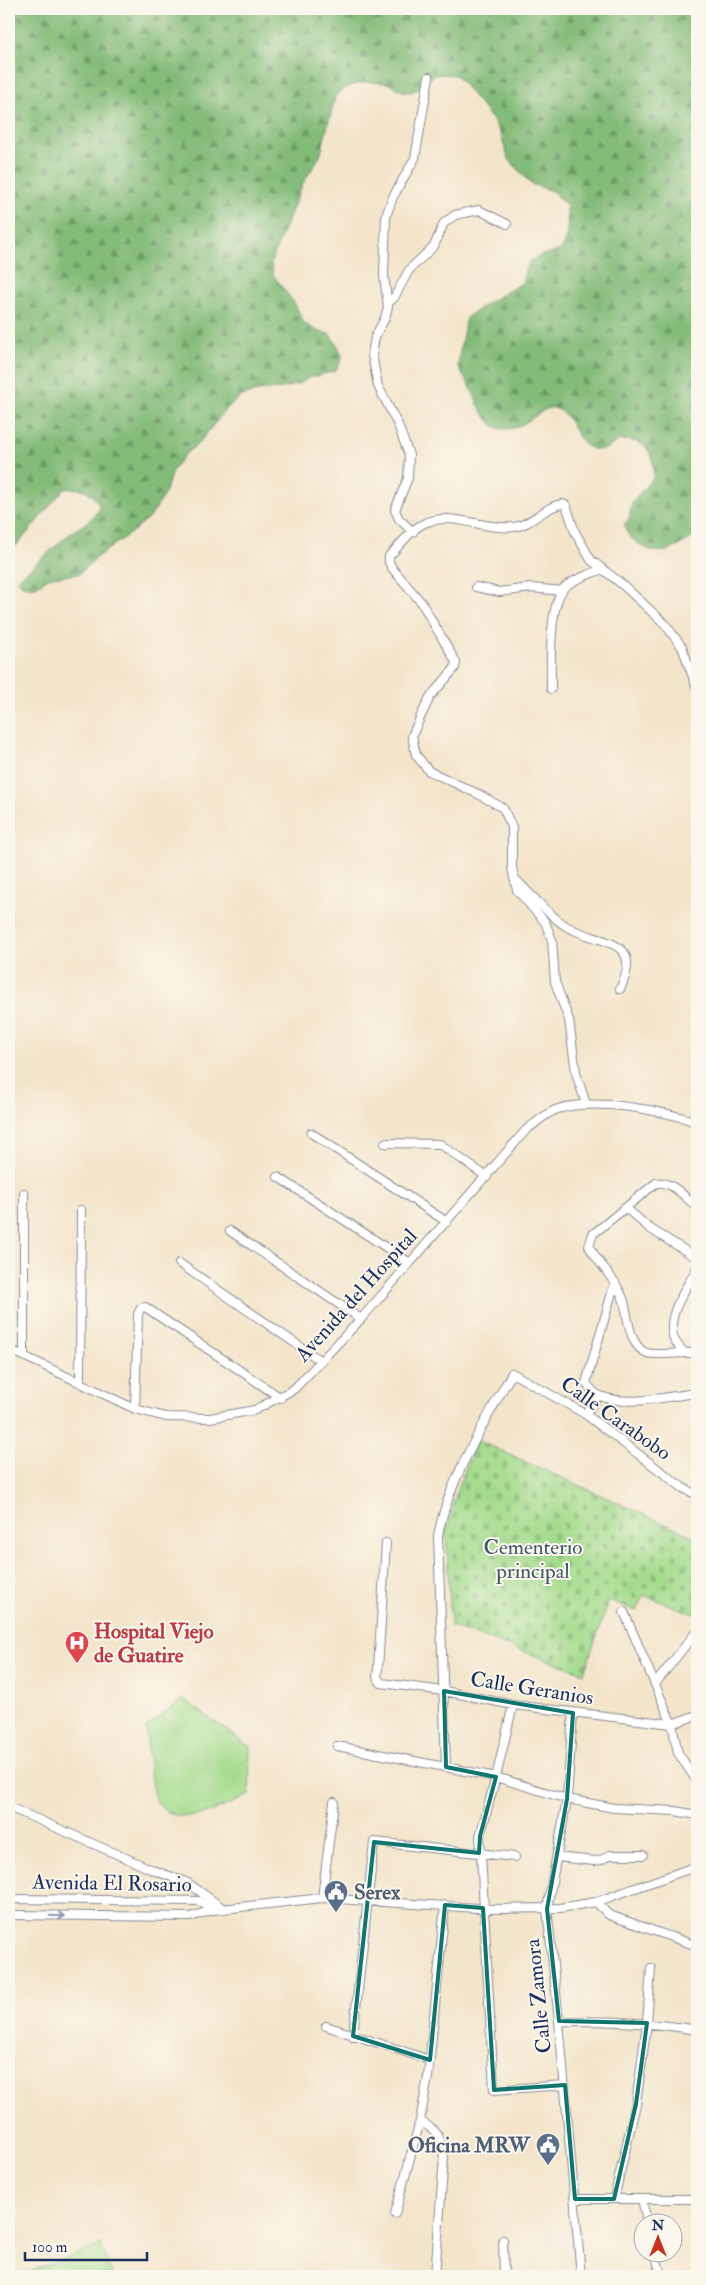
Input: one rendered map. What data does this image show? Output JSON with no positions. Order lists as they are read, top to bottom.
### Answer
{
  "streets": {
    "street": [
      "Avenida del Hospital",
      "Calle Carabobo",
      "Calle Geranios",
      "Avenida El Rosario",
      "Calle Zamora"
    ]
  },
  "crossings": [
    ["Calle Carabobo", "Calle Geranios"],
    ["Calle Geranios", "Calle Zamora"],
    ["Avenida El Rosario", "Calle Zamora"]
  ],
  "parks": ["Cementerio principal"],
  "places": {
    "hospital": ["Hospital Viejo de Guatire"],
    "public building": ["Serex", "Oficina MRW"]
  },
  "scale_bar": "100 m",
  "north": "top"
}
